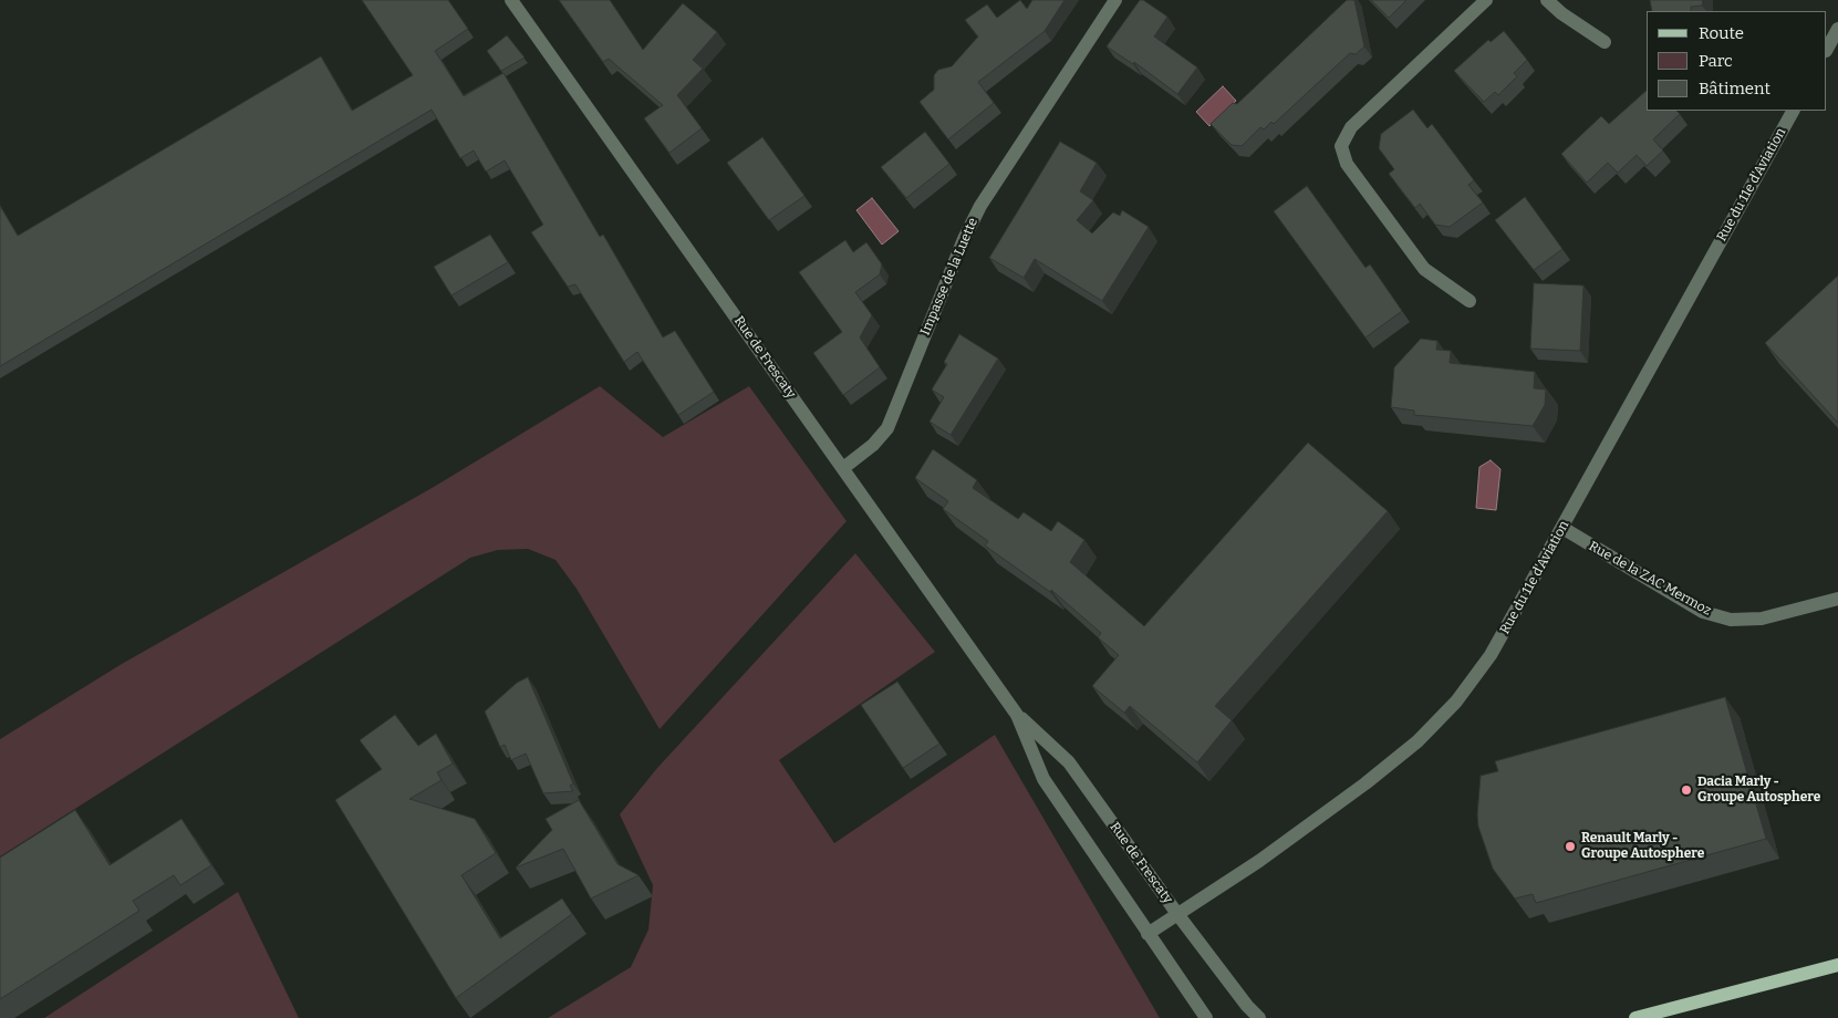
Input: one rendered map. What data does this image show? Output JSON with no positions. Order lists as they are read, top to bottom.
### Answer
{
  "streets": {
    "street": [
      "Rue du 11e d'Aviation",
      "Impasse de la Luette",
      "Rue de Frescaty",
      "Rue de la ZAC Mermoz"
    ]
  },
  "crossings": [
    ["Rue du 11e d'Aviation", "Rue de Frescaty"],
    ["Rue du 11e d'Aviation", "Rue de la ZAC Mermoz"],
    ["Impasse de la Luette", "Rue de Frescaty"]
  ],
  "places": ["Dacia Marly - Groupe Autosphere", "Renault Marly - Groupe Autosphere"],
  "legend": ["Route", "Parc", "Bâtiment"]
}
